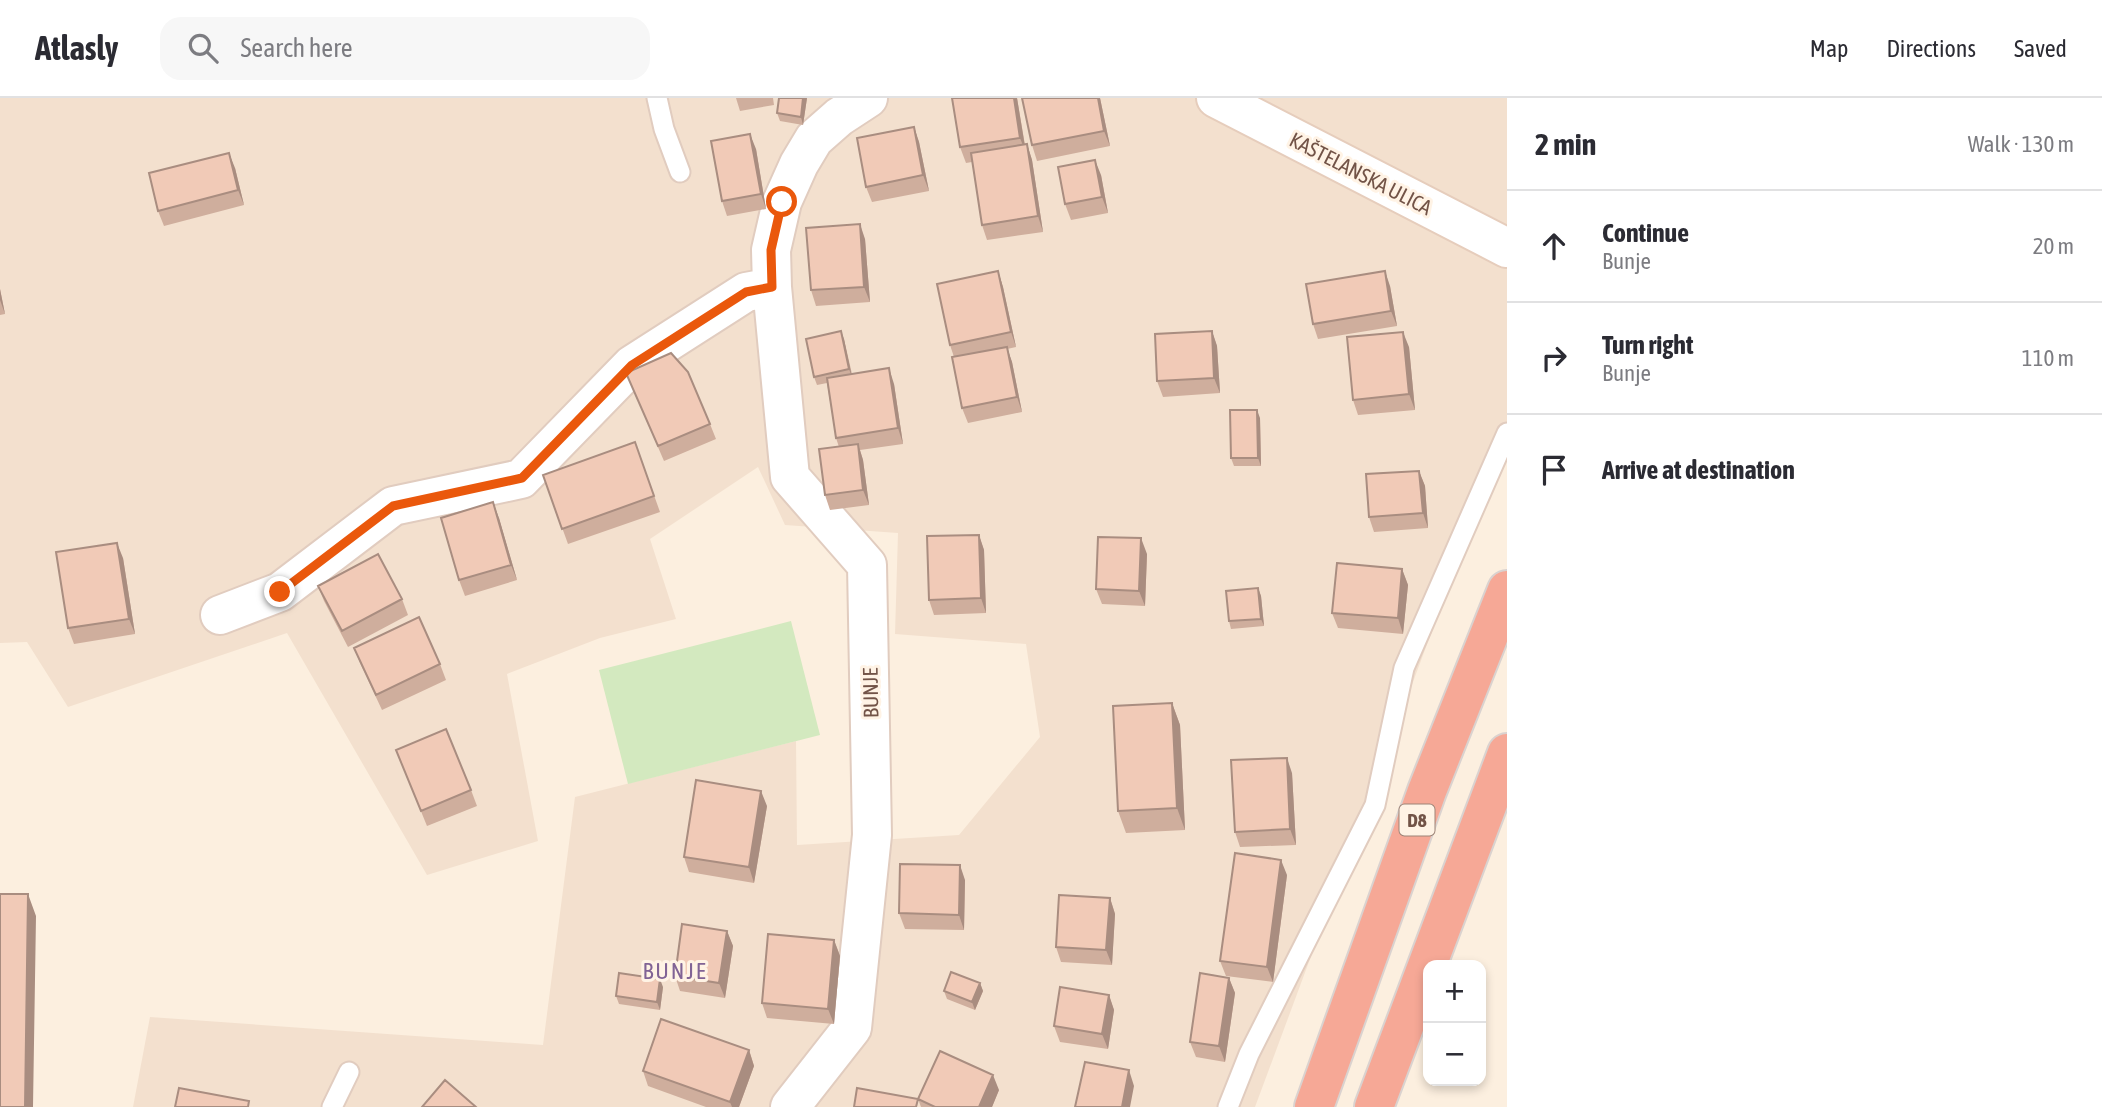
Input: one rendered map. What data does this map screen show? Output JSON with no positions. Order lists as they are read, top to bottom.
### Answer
{
  "streets": {
    "highway": ["D8"],
    "street": ["KAŠTELANSKA ULICA", "BUNJE"]
  },
  "districts": ["BUNJE"],
  "page": {
    "header": "Atlasly",
    "search": "Search here",
    "nav": ["Map", "Directions", "Saved"],
    "heading": ["2 min", "Walk · 130 m"],
    "list": [
      ["Continue", "Bunje", "20 m"],
      ["Turn right", "Bunje", "110 m"],
      "Arrive at destination"
    ],
    "map_buttons": ["+", "−"]
  }
}
